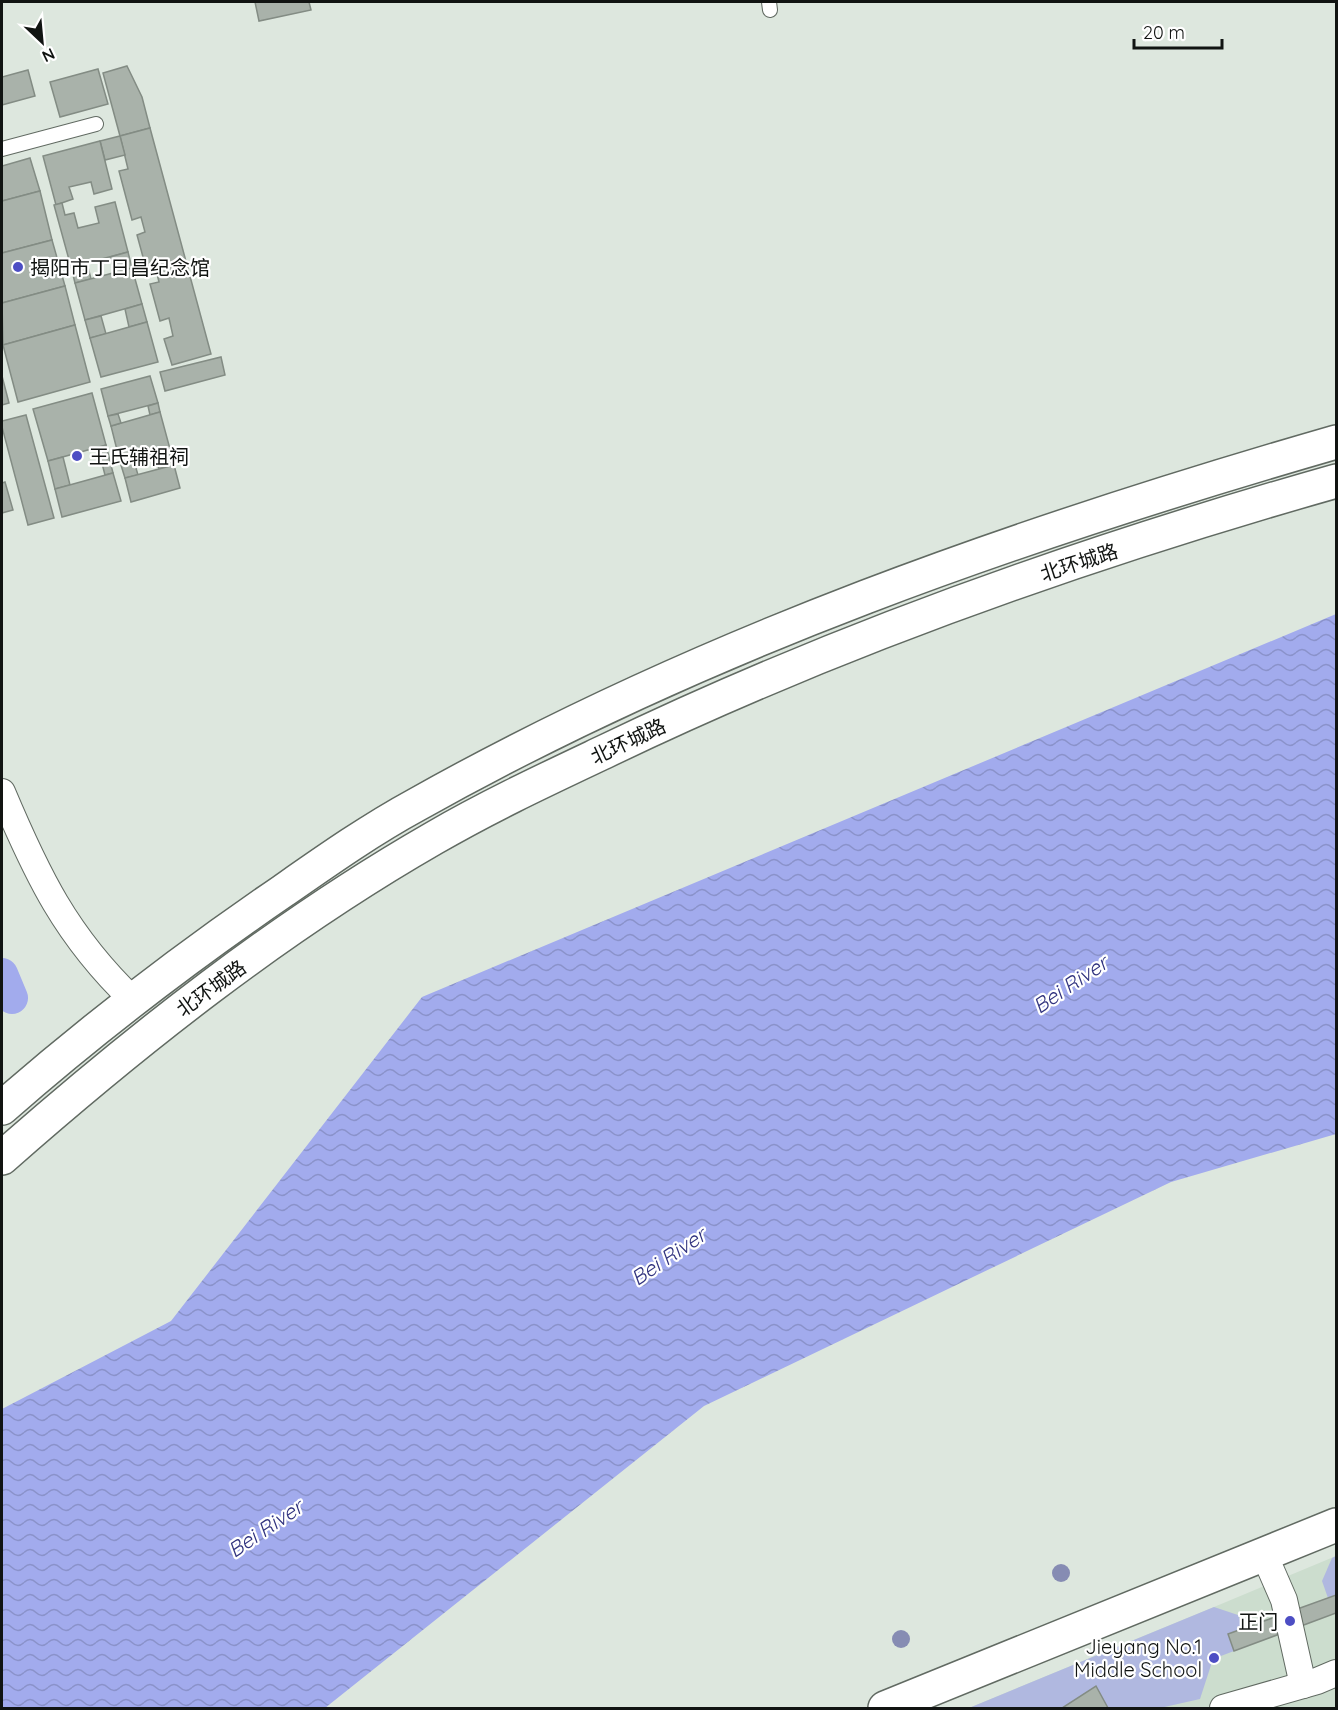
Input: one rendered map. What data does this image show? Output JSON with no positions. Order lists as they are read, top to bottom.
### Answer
{
  "streets": {
    "main road": ["北环城路"]
  },
  "water": ["Bei River"],
  "places": [
    "揭阳市丁日昌纪念馆",
    "王氏辅祖祠",
    "正门",
    "Jieyang No.1 Middle School"
  ],
  "scale_bar": "20 m",
  "north": "bottom right"
}
